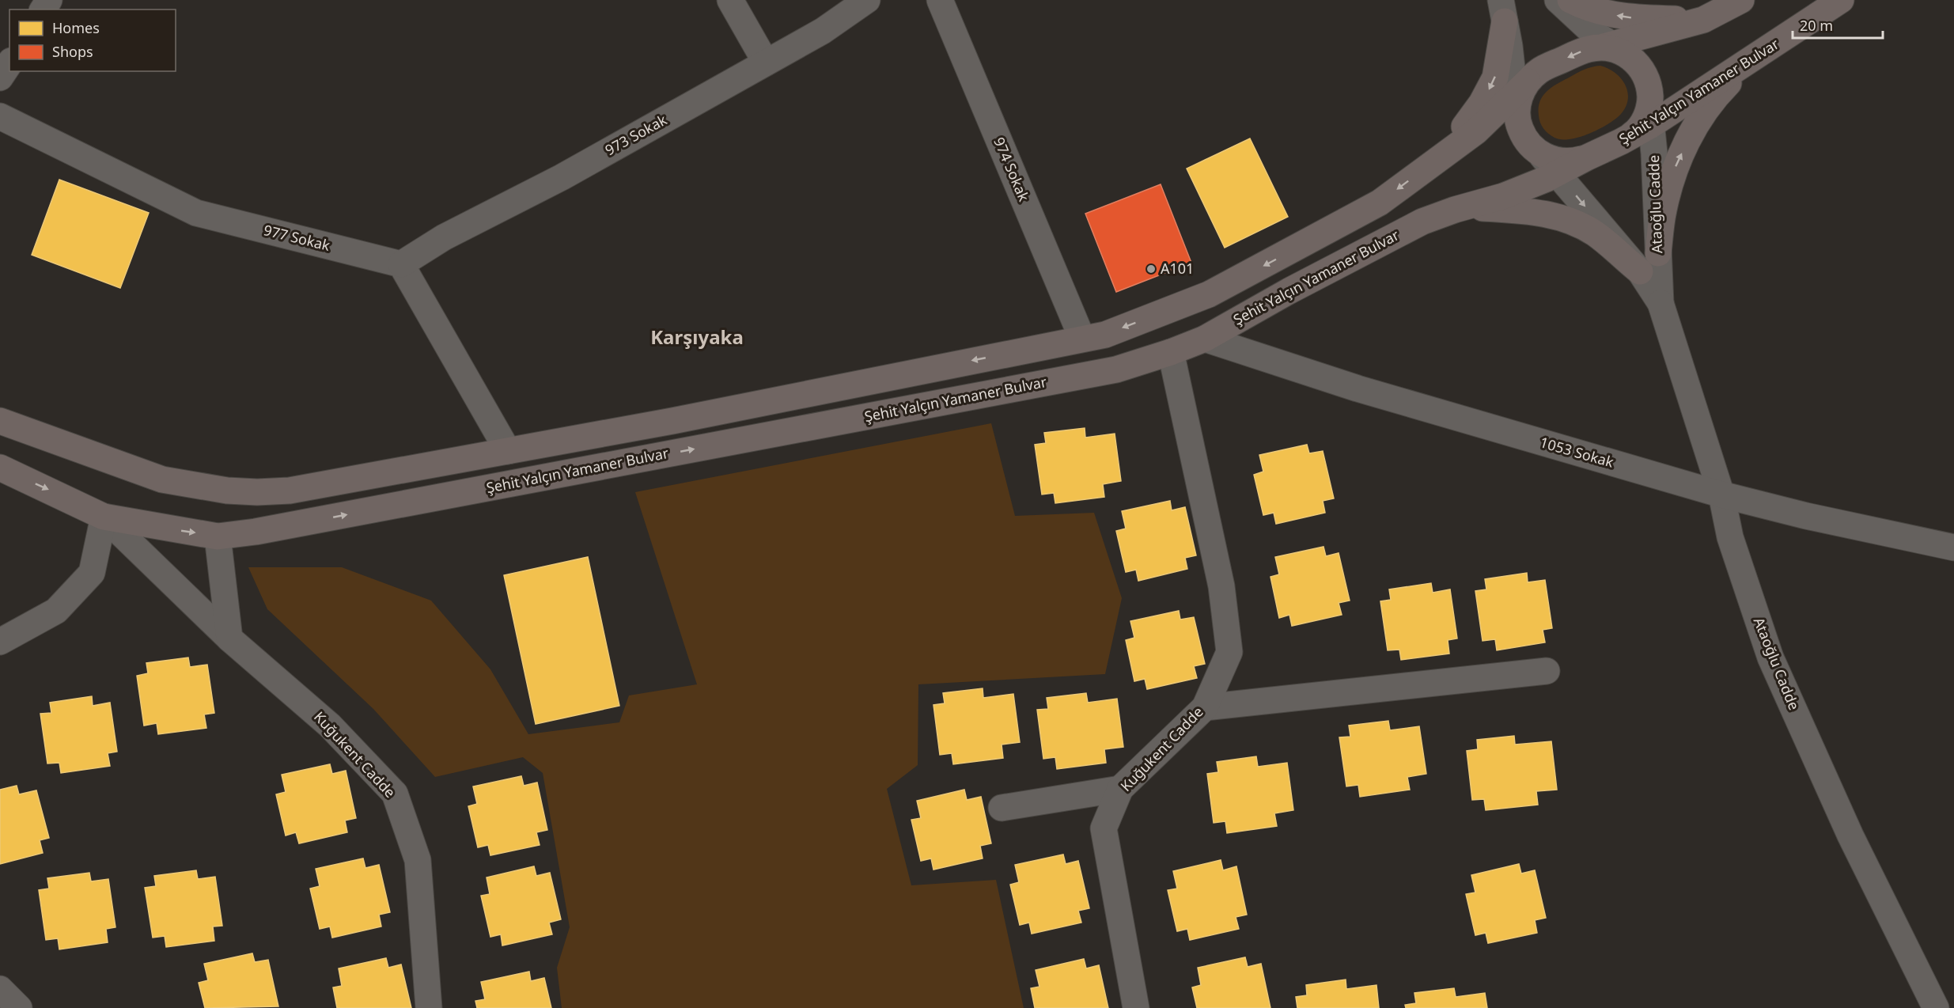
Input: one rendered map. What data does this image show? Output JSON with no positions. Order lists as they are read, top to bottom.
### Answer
{
  "streets": {
    "highway": ["Şehit Yalçın Yamaner Bulvar"],
    "street": [
      "973 Sokak",
      "974 Sokak",
      "Ataoğlu Cadde",
      "977 Sokak",
      "1053 Sokak",
      "Kuğukent Cadde"
    ]
  },
  "crossings": [
    ["Şehit Yalçın Yamaner Bulvar", "Ataoğlu Cadde"],
    ["Şehit Yalçın Yamaner Bulvar", "1053 Sokak"],
    ["Şehit Yalçın Yamaner Bulvar", "Kuğukent Cadde"],
    ["973 Sokak", "977 Sokak"],
    ["Ataoğlu Cadde", "1053 Sokak"]
  ],
  "districts": ["Karşıyaka"],
  "places": ["A101"],
  "legend": ["Homes", "Shops"],
  "scale_bar": "20 m"
}
